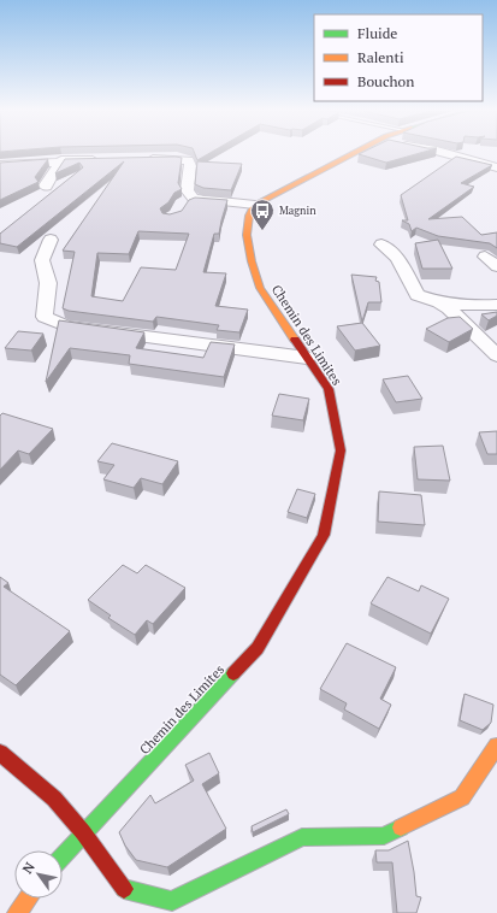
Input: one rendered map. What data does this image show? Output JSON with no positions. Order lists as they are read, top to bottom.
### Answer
{
  "streets": {
    "street": ["Chemin des Limites"]
  },
  "places": {
    "bus stop": ["Magnin"]
  },
  "legend": ["Fluide", "Ralenti", "Bouchon"],
  "north": "top left"
}
